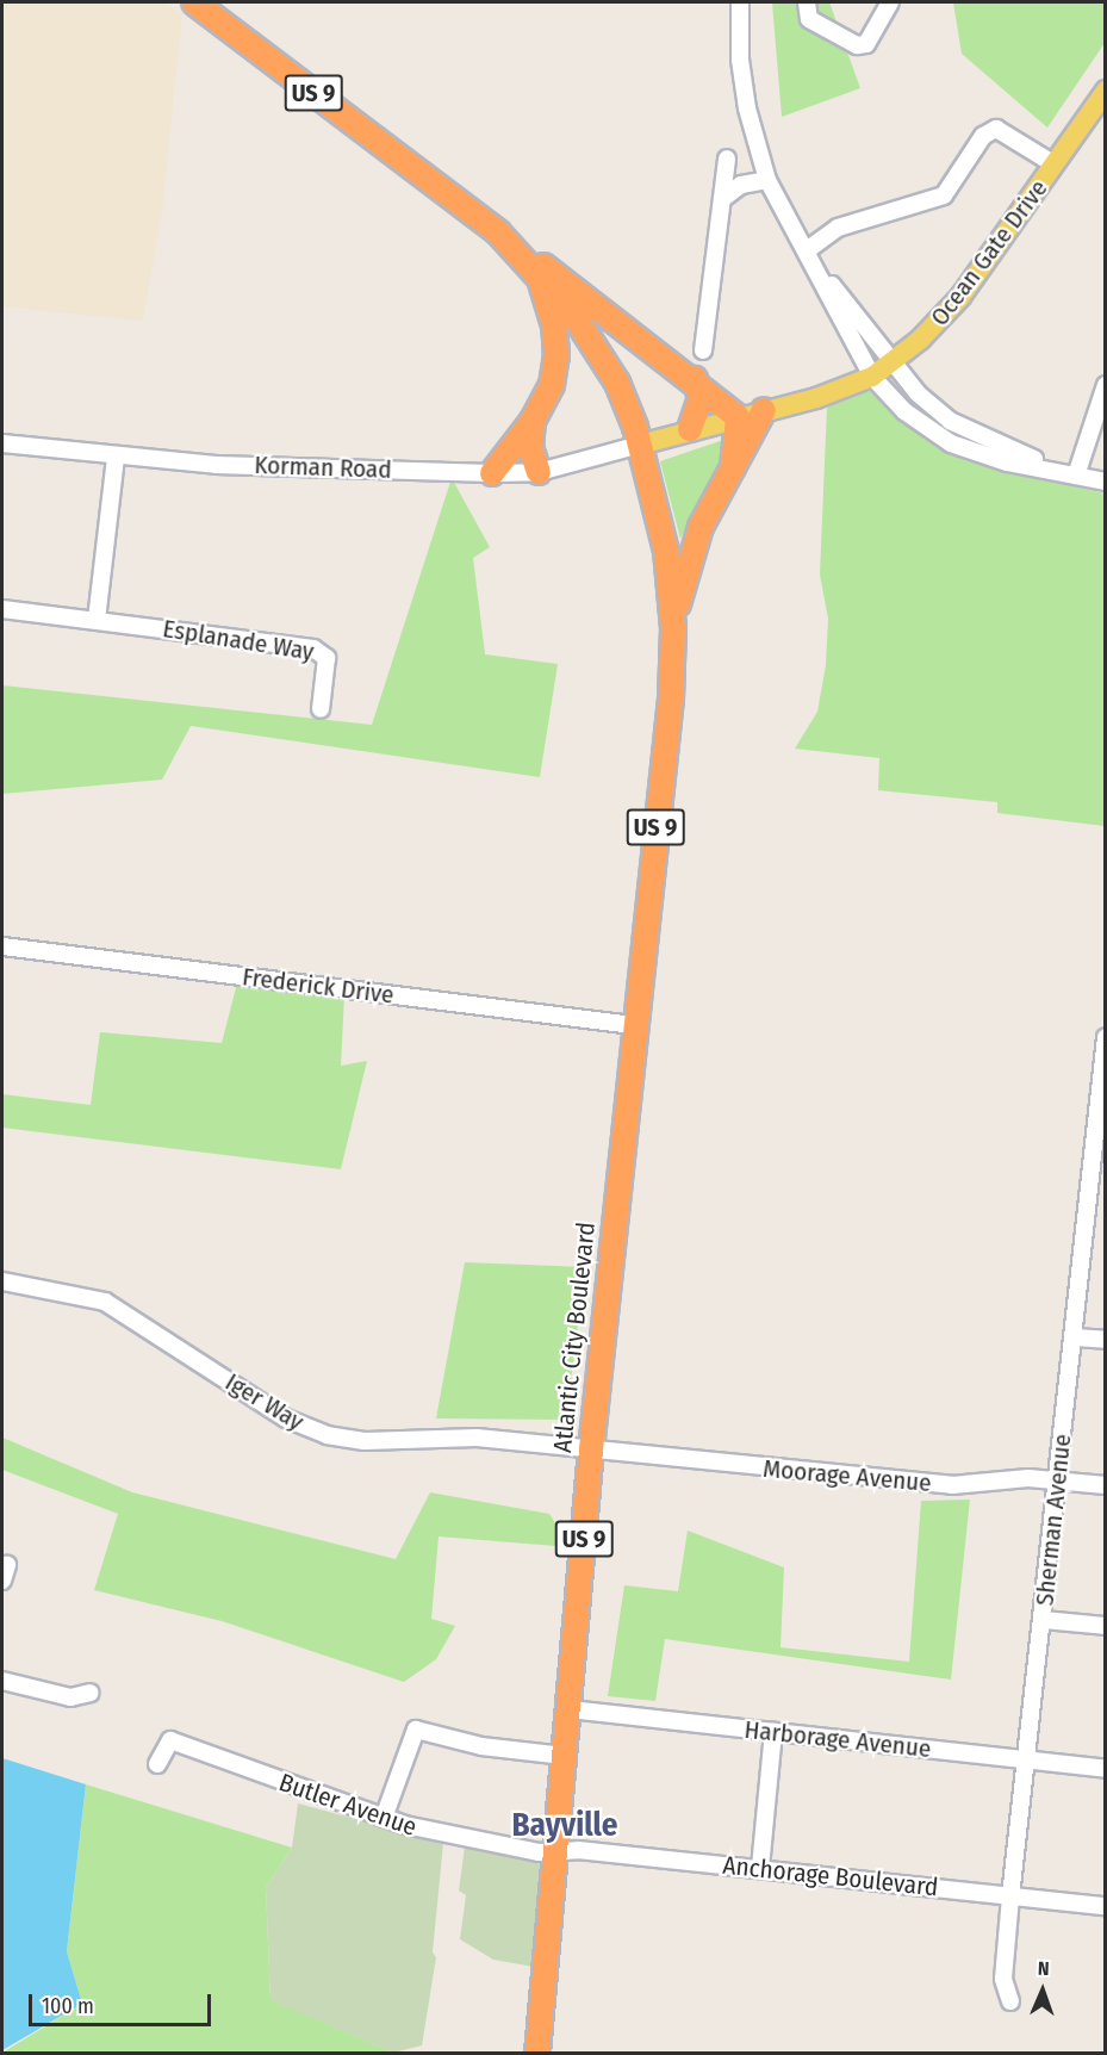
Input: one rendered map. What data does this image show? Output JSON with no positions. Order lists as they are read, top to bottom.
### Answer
{
  "streets": {
    "highway": ["US 9", "Atlantic City Boulevard"],
    "main road": ["Ocean Gate Drive"],
    "street": [
      "Korman Road",
      "Esplanade Way",
      "Frederick Drive",
      "Iger Way",
      "Moorage Avenue",
      "Sherman Avenue",
      "Harborage Avenue",
      "Butler Avenue",
      "Anchorage Boulevard"
    ]
  },
  "crossings": [
    ["US 9", "Ocean Gate Drive"],
    ["US 9", "Korman Road"],
    ["US 9", "Atlantic City Boulevard"],
    ["Ocean Gate Drive", "Korman Road"],
    ["Frederick Drive", "Atlantic City Boulevard"],
    ["Atlantic City Boulevard", "Iger Way"],
    ["Atlantic City Boulevard", "Moorage Avenue"],
    ["Atlantic City Boulevard", "Harborage Avenue"],
    ["Atlantic City Boulevard", "Butler Avenue"],
    ["Atlantic City Boulevard", "Anchorage Boulevard"],
    ["Iger Way", "Moorage Avenue"],
    ["Moorage Avenue", "Sherman Avenue"],
    ["Sherman Avenue", "Harborage Avenue"],
    ["Sherman Avenue", "Anchorage Boulevard"],
    ["Butler Avenue", "Anchorage Boulevard"]
  ],
  "districts": ["Bayville"],
  "scale_bar": "100 m",
  "north": "top"
}
